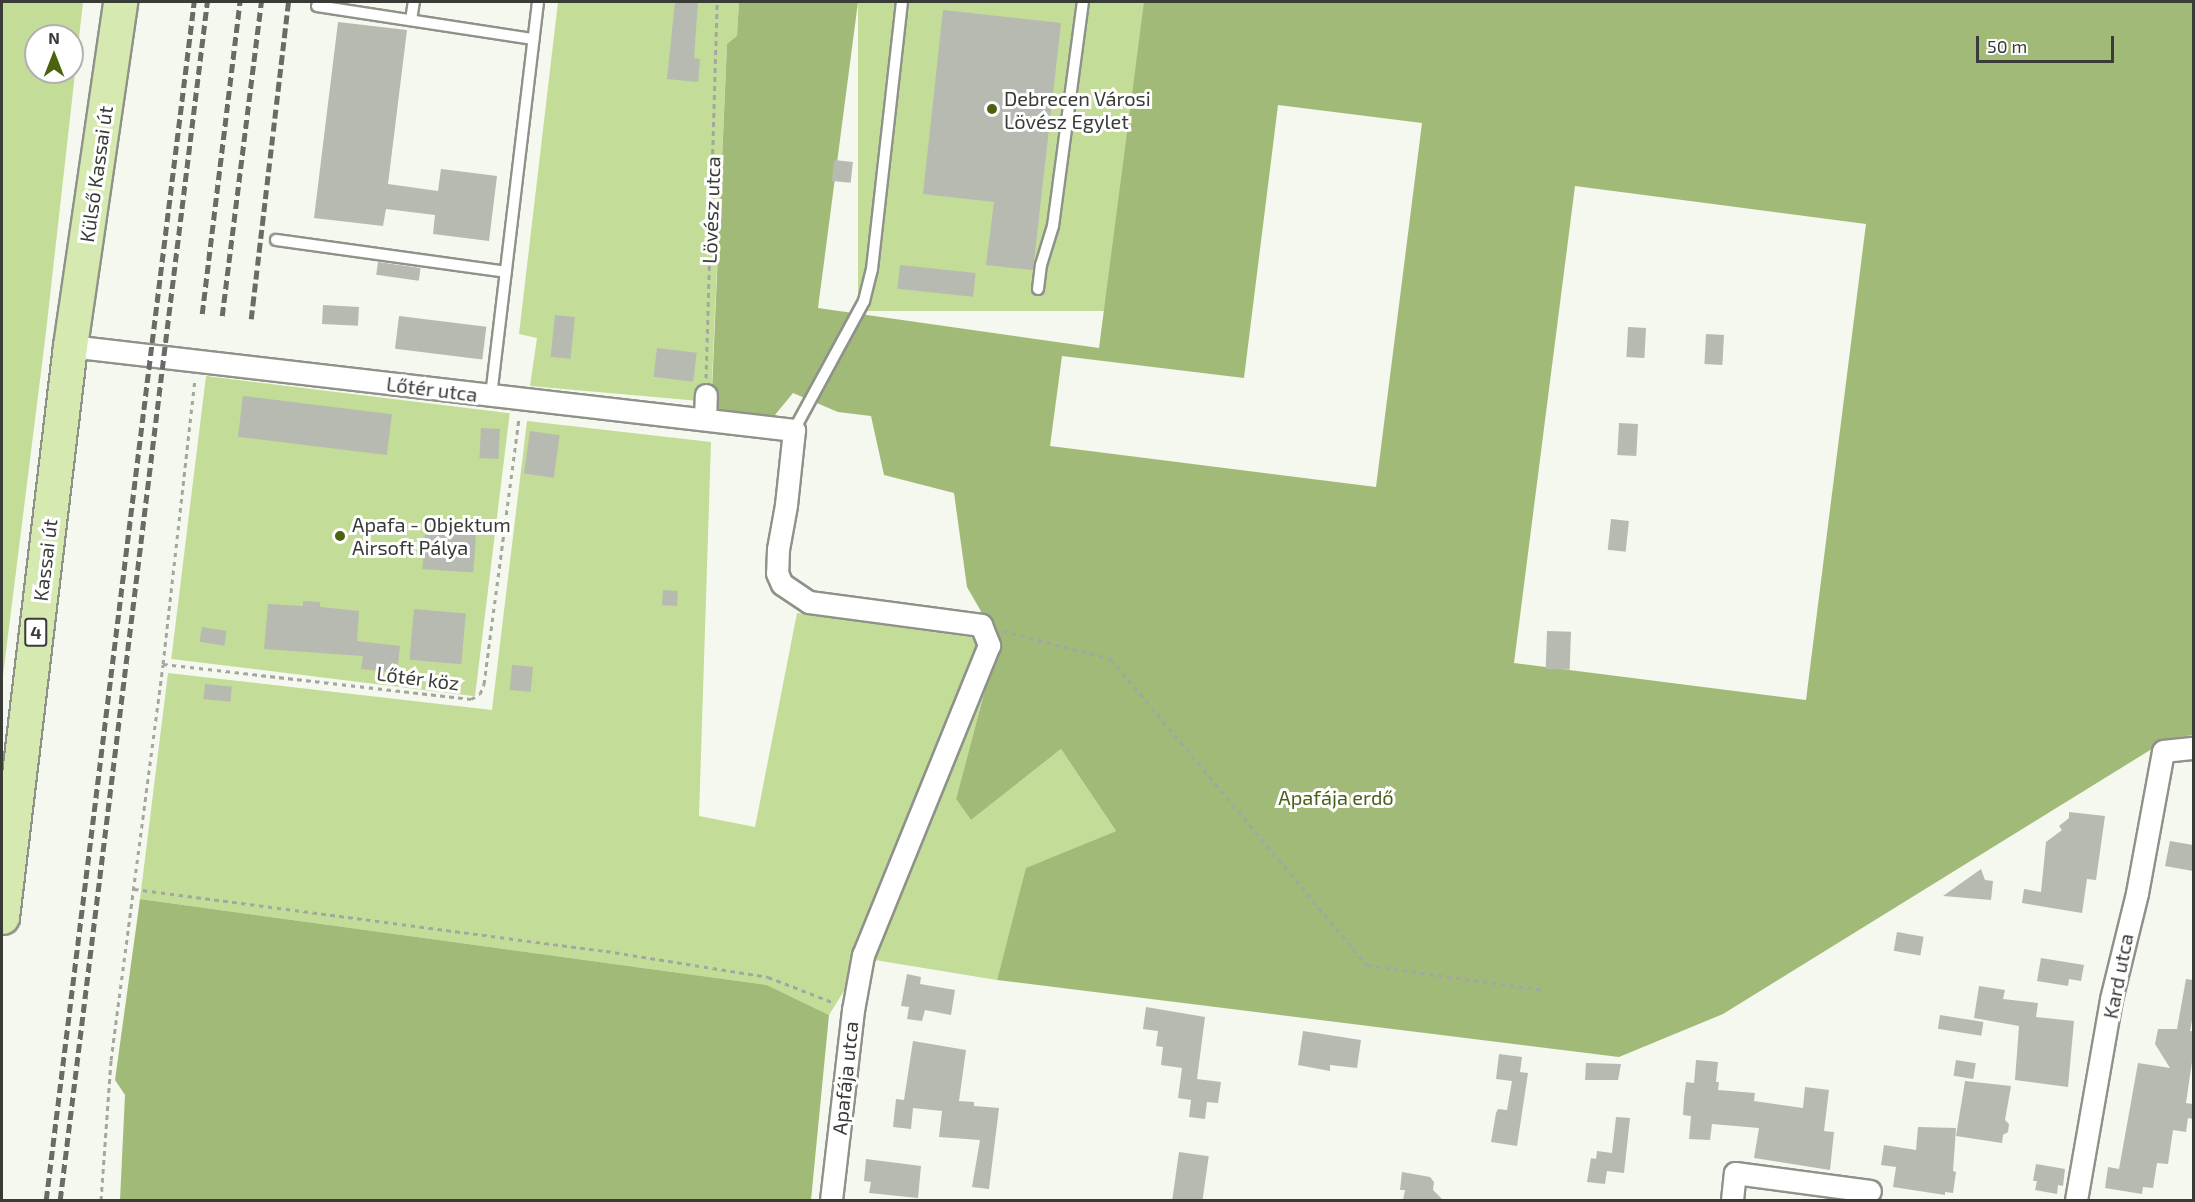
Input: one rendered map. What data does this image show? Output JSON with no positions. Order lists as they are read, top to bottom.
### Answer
{
  "streets": {
    "main road": ["Külső Kassai út", "Kassai út", "4"],
    "street": ["Lőtér utca", "Kard utca", "Apafája utca"],
    "path": ["Lövész utca", "Lőtér köz"]
  },
  "crossings": [
    ["Külső Kassai út", "Lőtér utca"],
    ["Külső Kassai út", "Kassai út"],
    ["Lőtér utca", "Kassai út"],
    ["Lőtér utca", "Lőtér köz"]
  ],
  "parks": ["Apafája erdő"],
  "places": ["Debrecen Városi Lövész Egylet", "Apafa - Objektum Airsoft Pálya"],
  "scale_bar": "50 m",
  "north": "top"
}
